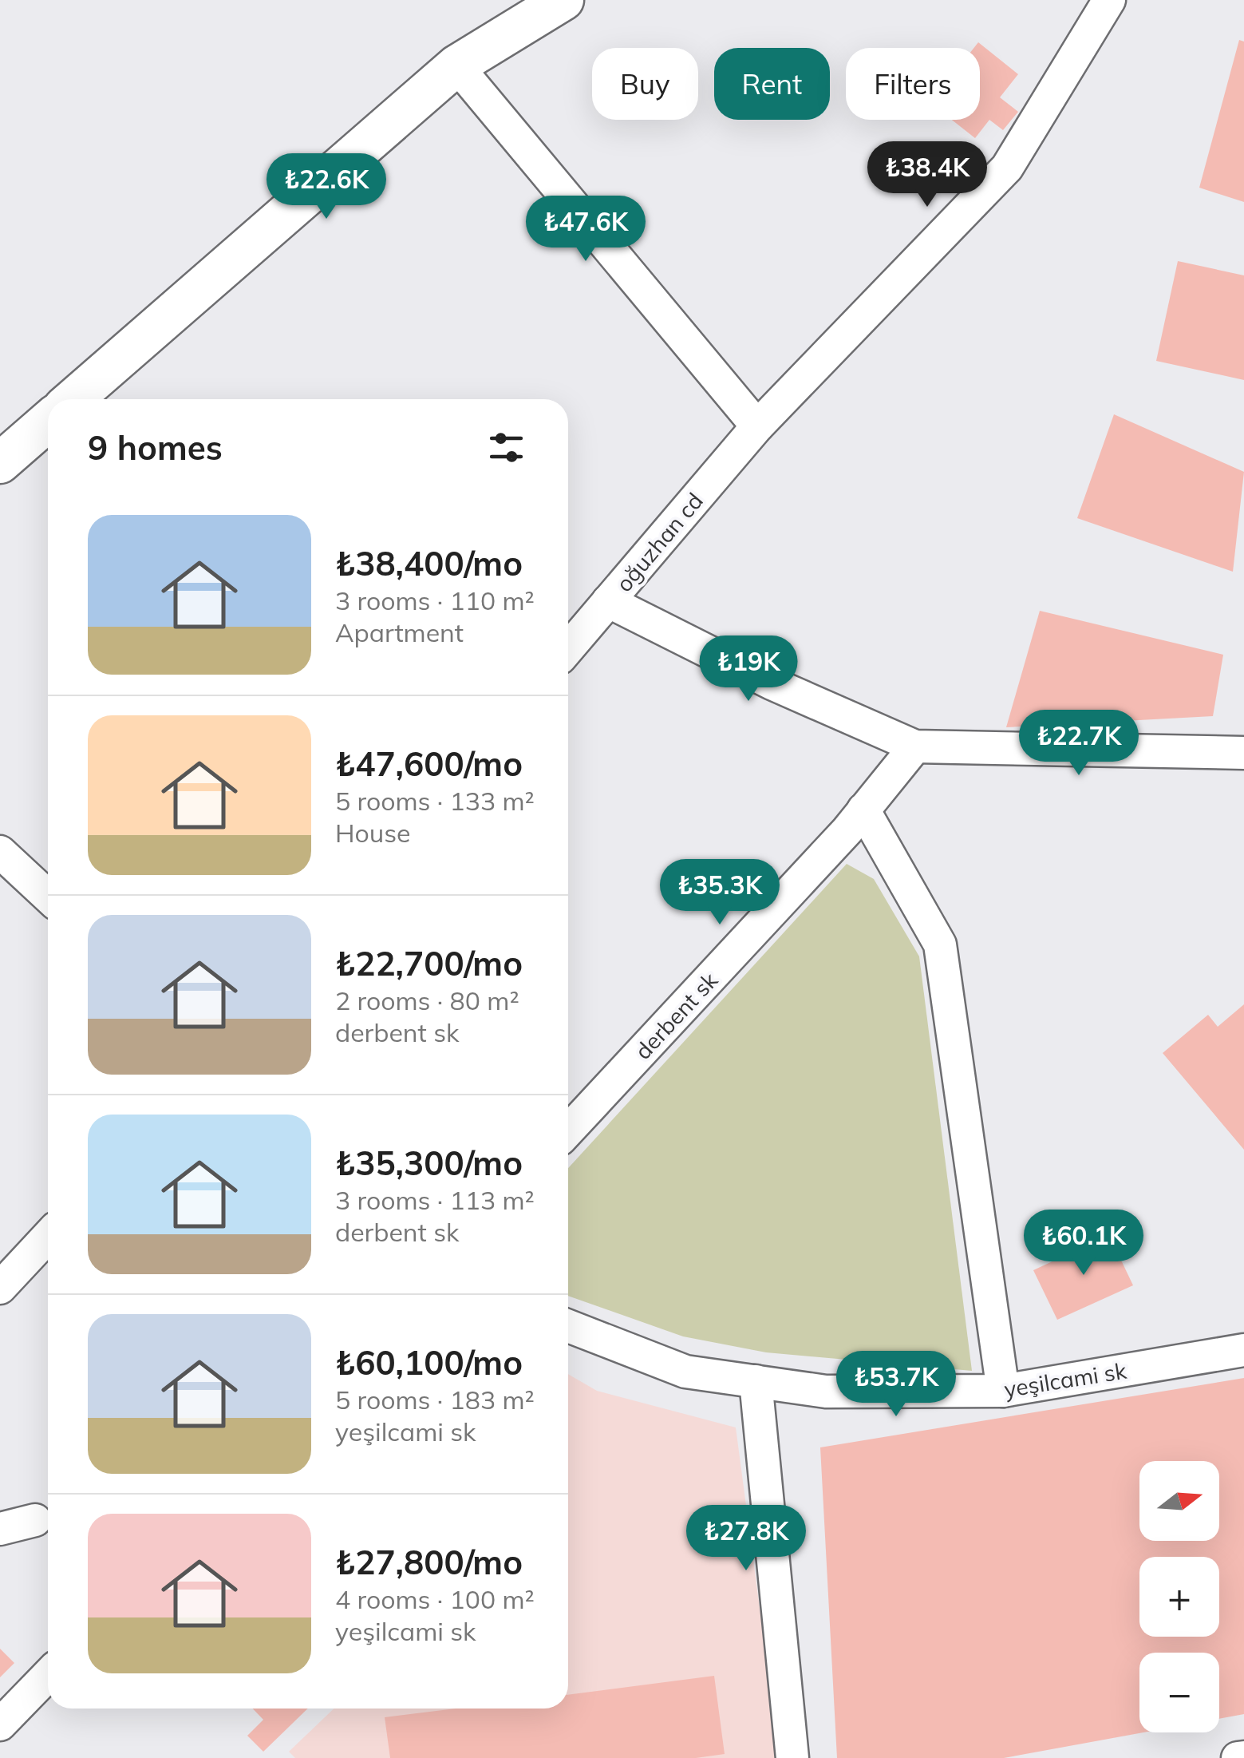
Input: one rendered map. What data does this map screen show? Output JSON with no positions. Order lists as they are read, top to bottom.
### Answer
{
  "streets": {
    "street": ["oğuzhan cd", "derbent sk", "yeşilcami sk"]
  },
  "north": "right",
  "page": {
    "chip": ["Buy", "Rent", "Filters"],
    "price": [
      "₺38.4K",
      "₺22.6K",
      "₺47.6K",
      "₺19K",
      "₺22.7K",
      "₺35.3K",
      "₺60.1K",
      "₺53.7K",
      "₺27.8K"
    ],
    "heading": "9 homes",
    "list": [
      {
        "name": "₺38,400/mo",
        "note": "3 rooms · 110 m² · Apartment"
      },
      {
        "name": "₺47,600/mo",
        "note": "5 rooms · 133 m² · House"
      },
      {
        "name": "₺22,700/mo",
        "note": "2 rooms · 80 m² · derbent sk"
      },
      {
        "name": "₺35,300/mo",
        "note": "3 rooms · 113 m² · derbent sk"
      },
      {
        "name": "₺60,100/mo",
        "note": "5 rooms · 183 m² · yeşilcami sk"
      },
      {
        "name": "₺27,800/mo",
        "note": "4 rooms · 100 m² · yeşilcami sk"
      }
    ],
    "map_buttons": ["+", "−"]
  }
}
